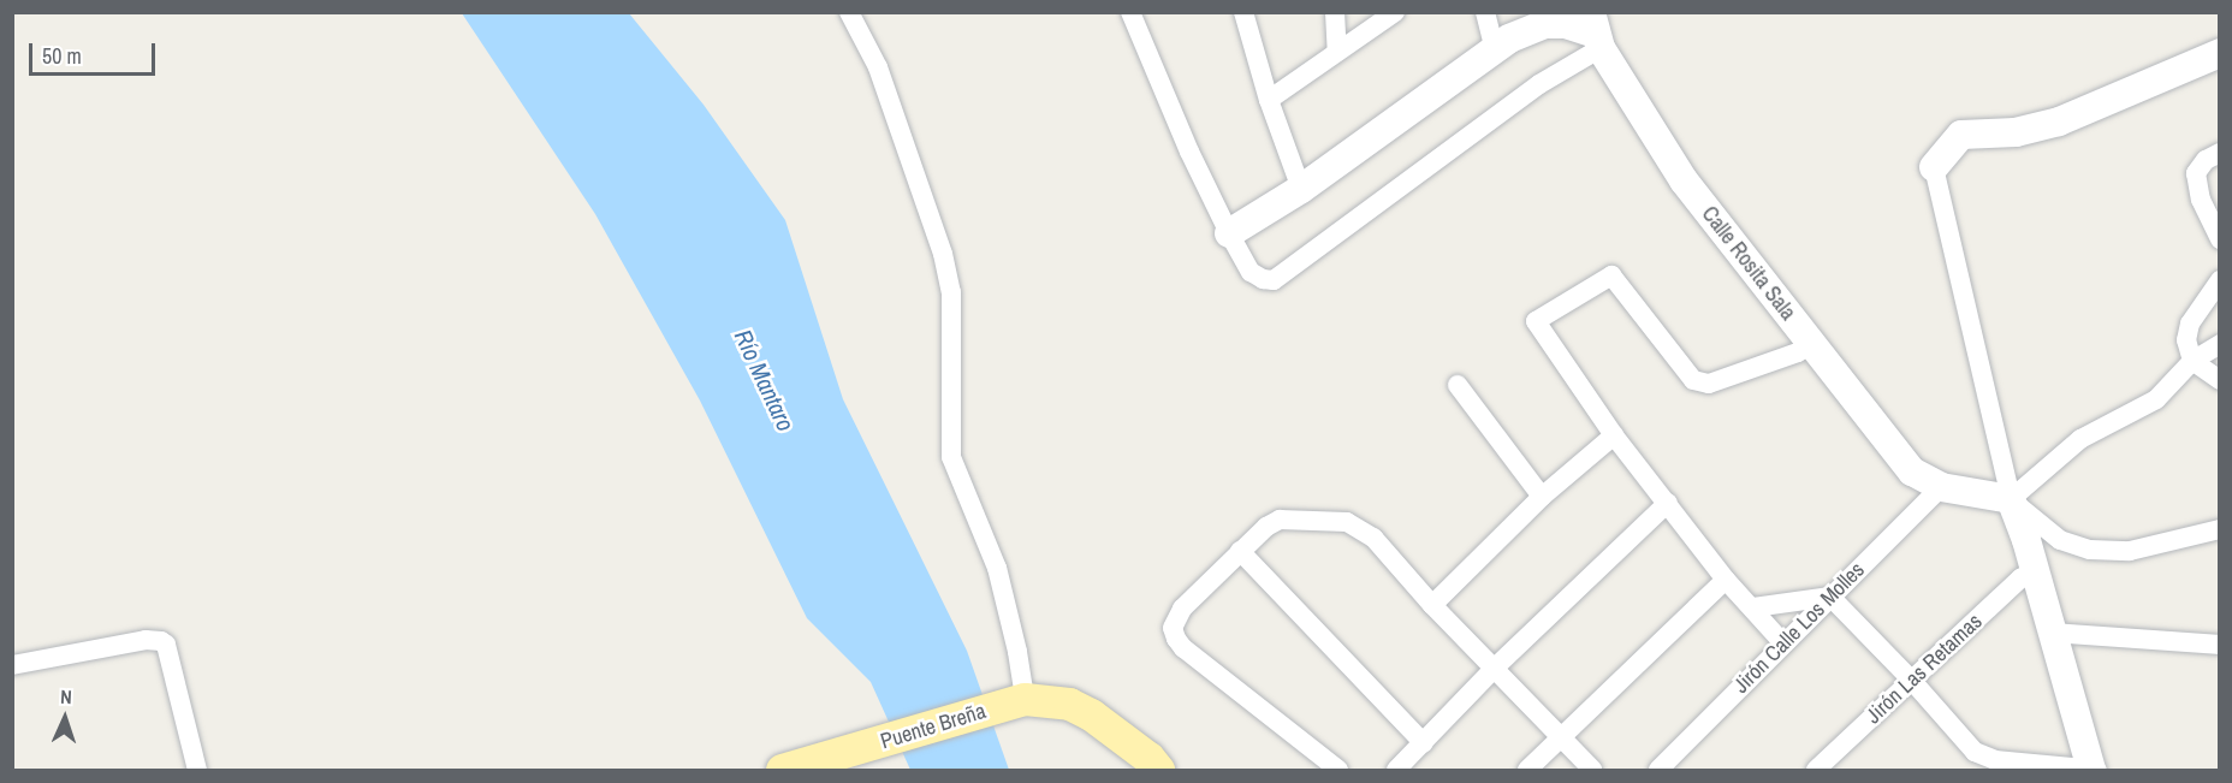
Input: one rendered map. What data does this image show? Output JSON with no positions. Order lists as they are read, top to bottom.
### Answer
{
  "streets": {
    "main road": ["Puente Breña"],
    "street": ["Calle Rosita Sala", "Jirón Calle Los Molles", "Jirón Las Retamas"]
  },
  "crossings": [
    ["Calle Rosita Sala", "Jirón Calle Los Molles"]
  ],
  "water": ["Río Mantaro"],
  "scale_bar": "50 m",
  "north": "top"
}
